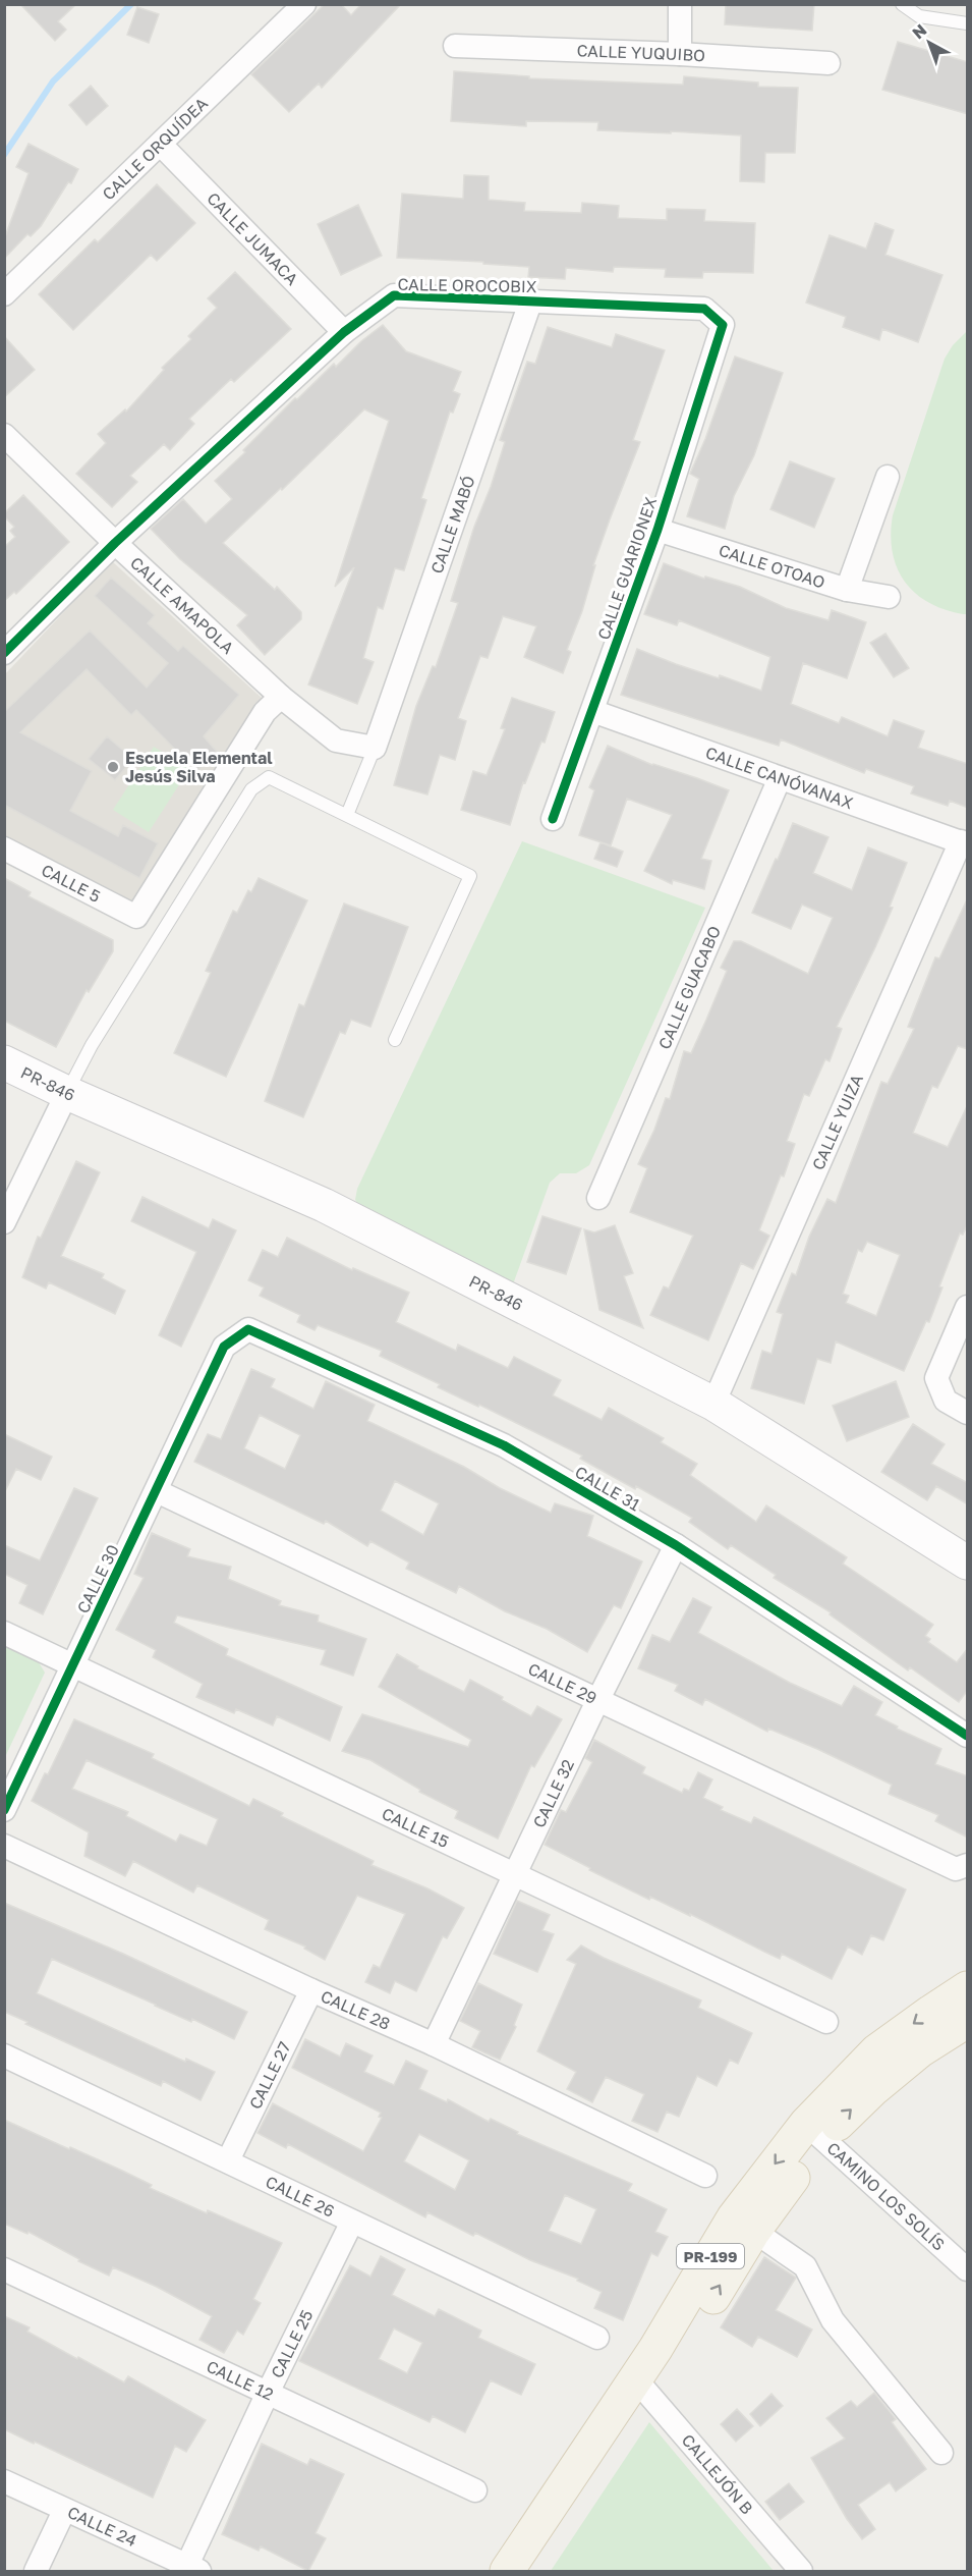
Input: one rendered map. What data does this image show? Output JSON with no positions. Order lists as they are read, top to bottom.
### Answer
{
  "streets": {
    "main road": ["PR-199"],
    "street": [
      "CALLE YUQUIBO",
      "CALLE ORQUÍDEA",
      "CALLE JUMACA",
      "CALLE OROCOBIX",
      "CALLE MABÓ",
      "CALLE OTOAO",
      "CALLE GUARIONEX",
      "CALLE AMAPOLA",
      "CALLE CANÓVANAX",
      "CALLE 5",
      "CALLE GUACABO",
      "PR-846",
      "CALLE YUIZA",
      "CALLE 31",
      "CALLE 30",
      "CALLE 29",
      "CALLE 32",
      "CALLE 15",
      "CALLE 28",
      "CALLE 27",
      "CALLE 26",
      "CAMINO LOS SOLÍS",
      "CALLE 25",
      "CALLE 12",
      "CALLEJÓN B",
      "CALLE 24"
    ]
  },
  "crossings": [
    ["CALLE ORQUÍDEA", "CALLE JUMACA"],
    ["CALLE JUMACA", "CALLE OROCOBIX"],
    ["CALLE OROCOBIX", "CALLE MABÓ"],
    ["CALLE OROCOBIX", "CALLE GUARIONEX"],
    ["CALLE OROCOBIX", "CALLE AMAPOLA"],
    ["CALLE MABÓ", "CALLE AMAPOLA"],
    ["CALLE OTOAO", "CALLE GUARIONEX"],
    ["CALLE GUARIONEX", "CALLE CANÓVANAX"],
    ["CALLE AMAPOLA", "CALLE 5"],
    ["CALLE CANÓVANAX", "CALLE GUACABO"],
    ["CALLE CANÓVANAX", "CALLE YUIZA"],
    ["PR-846", "CALLE YUIZA"],
    ["CALLE 31", "CALLE 30"],
    ["CALLE 31", "CALLE 32"],
    ["CALLE 30", "CALLE 29"],
    ["CALLE 30", "CALLE 15"],
    ["CALLE 29", "CALLE 32"],
    ["CALLE 32", "CALLE 15"],
    ["CALLE 32", "CALLE 28"],
    ["CALLE 28", "CALLE 27"],
    ["CALLE 27", "CALLE 26"],
    ["CALLE 26", "CALLE 25"],
    ["CAMINO LOS SOLÍS", "PR-199"],
    ["PR-199", "CALLEJÓN B"],
    ["CALLE 25", "CALLE 12"],
    ["CALLE 25", "CALLE 24"]
  ],
  "places": ["Escuela Elemental Jesús Silva"],
  "north": "top left"
}
